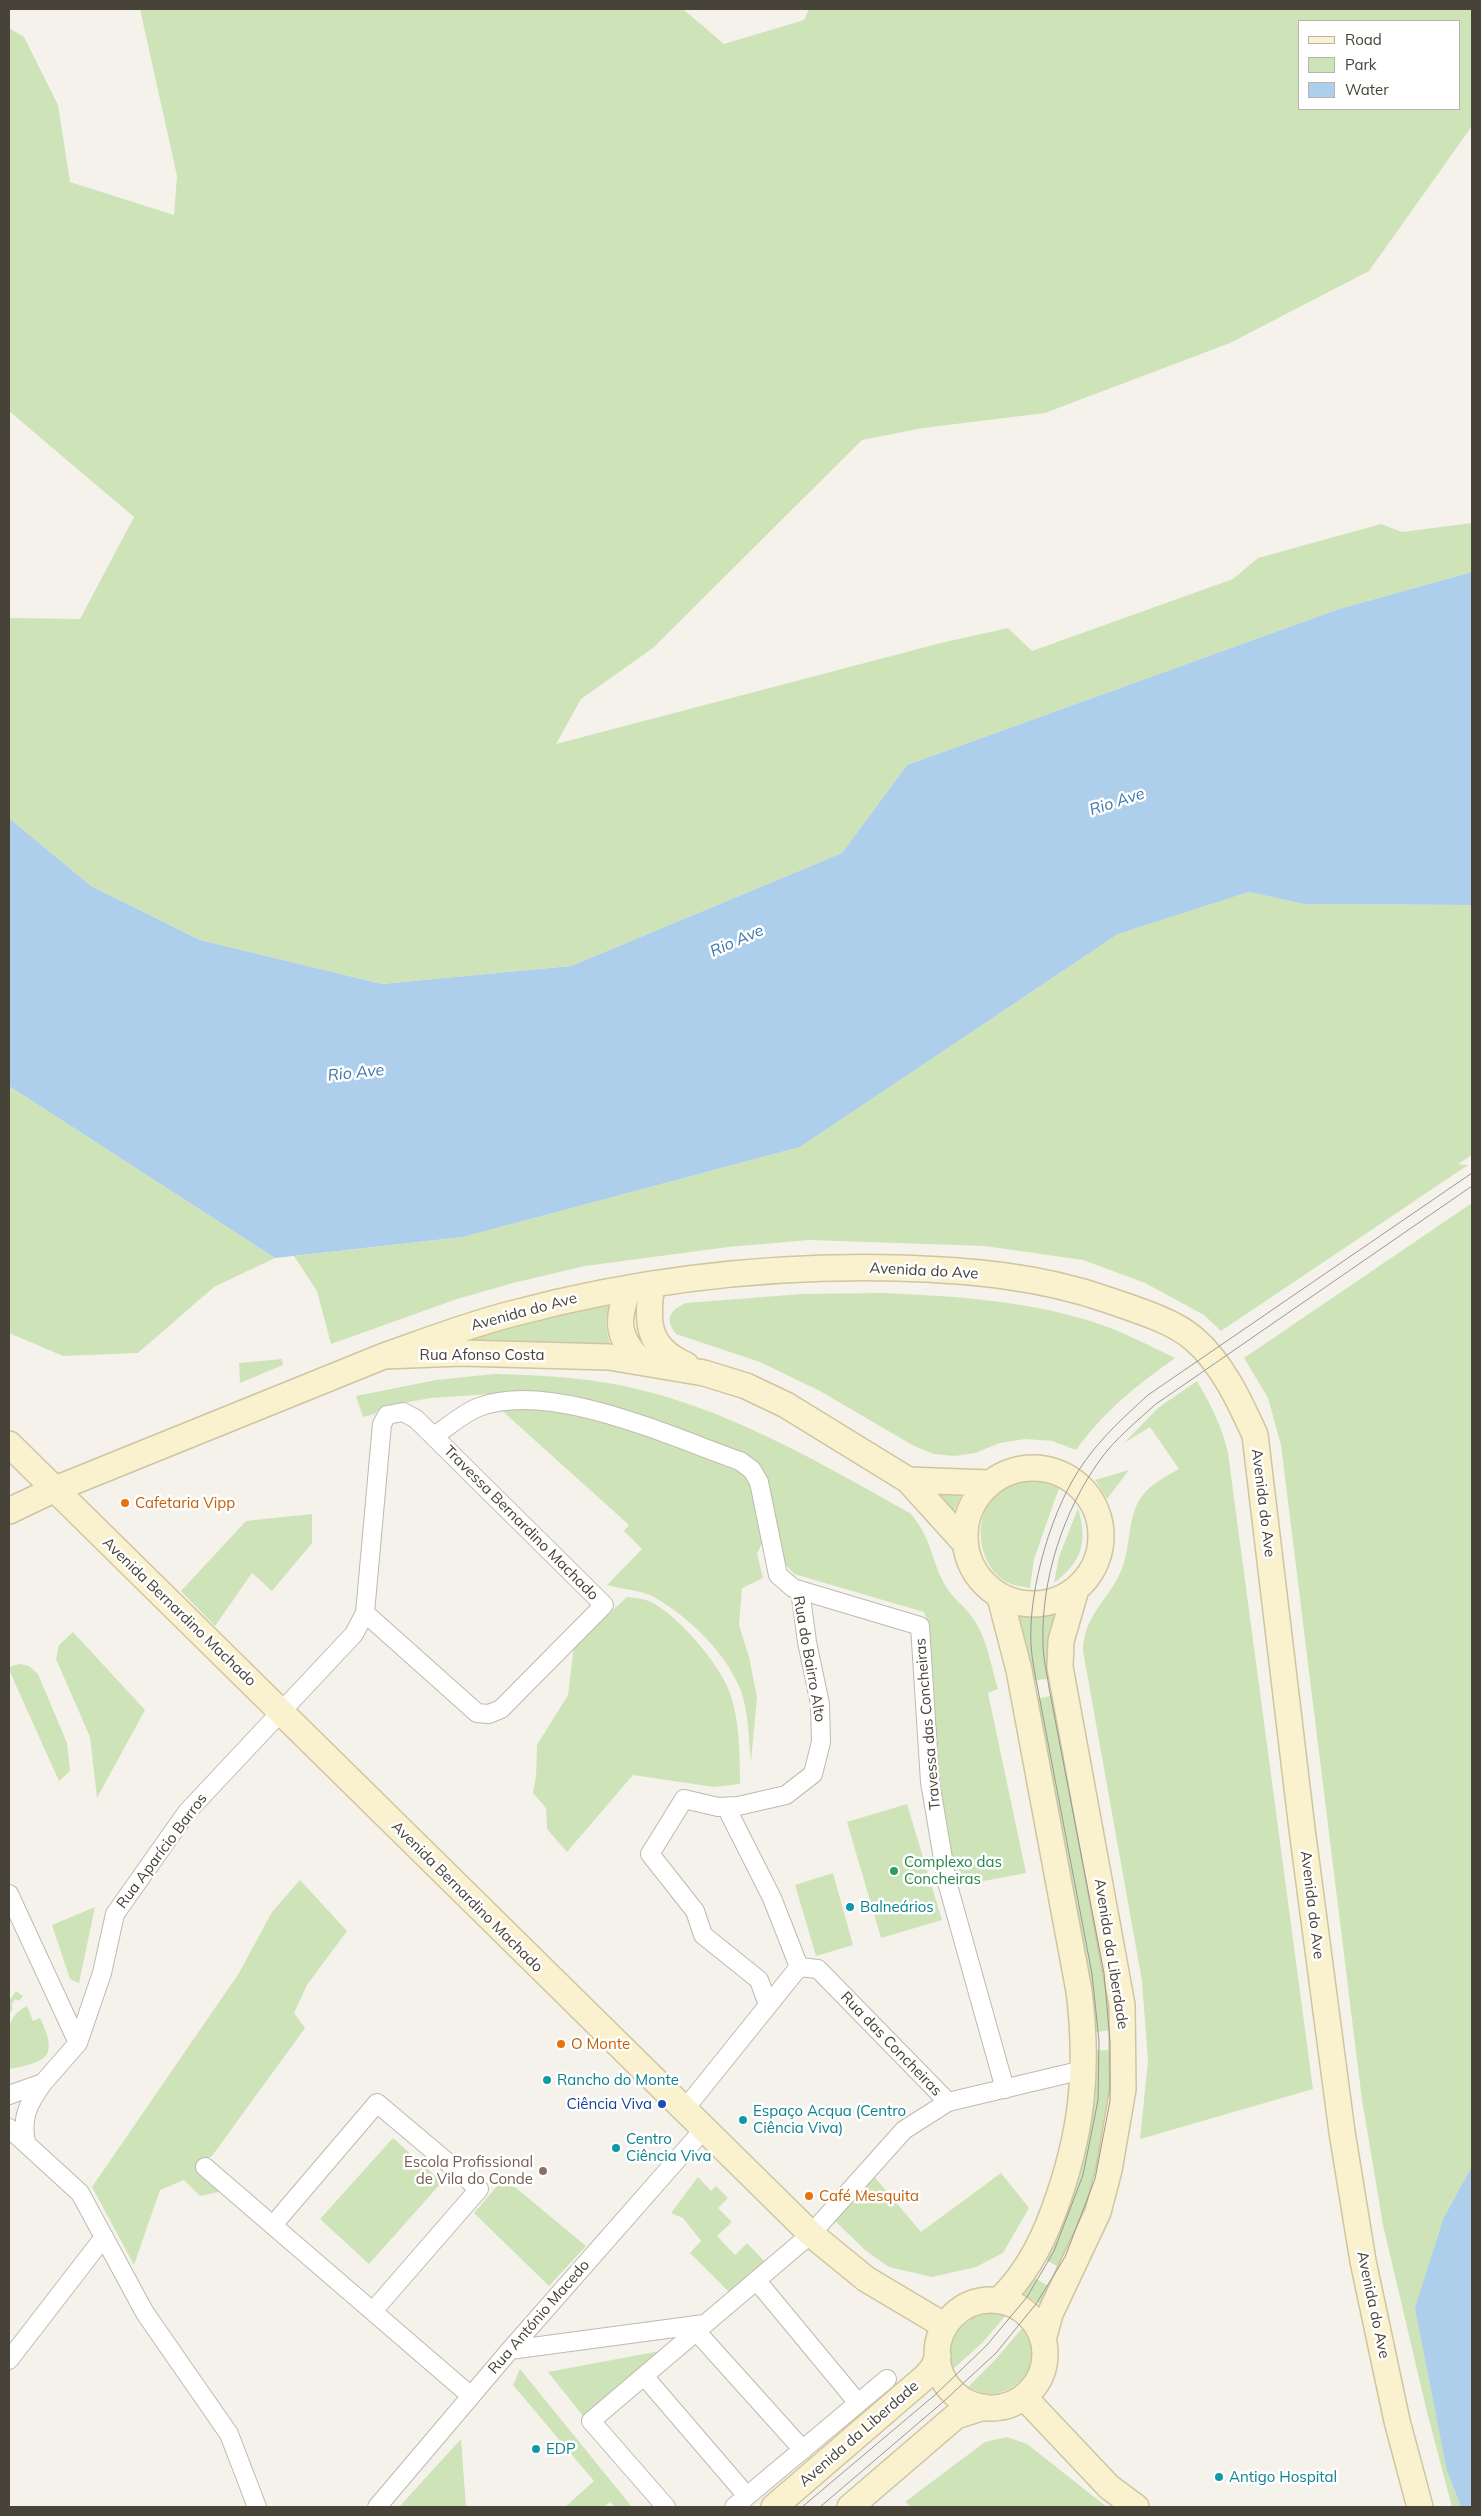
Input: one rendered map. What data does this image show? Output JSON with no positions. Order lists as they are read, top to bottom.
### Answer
{
  "streets": {
    "street": [
      "Avenida do Ave",
      "Rua Afonso Costa",
      "Travessa Bernardino Machado",
      "Avenida Bernardino Machado",
      "Rua do Bairro Alto",
      "Travessa das Concheiras",
      "Rua Aparício Barros",
      "Avenida da Liberdade",
      "Rua das Concheiras",
      "Rua António Macedo"
    ]
  },
  "crossings": [
    ["Avenida do Ave", "Rua Afonso Costa"],
    ["Rua Afonso Costa", "Avenida Bernardino Machado"],
    ["Rua Afonso Costa", "Avenida da Liberdade"],
    ["Travessa Bernardino Machado", "Avenida Bernardino Machado"],
    ["Travessa Bernardino Machado", "Rua do Bairro Alto"],
    ["Travessa Bernardino Machado", "Rua Aparício Barros"],
    ["Avenida Bernardino Machado", "Rua Aparício Barros"],
    ["Avenida Bernardino Machado", "Avenida da Liberdade"],
    ["Avenida Bernardino Machado", "Rua das Concheiras"],
    ["Avenida Bernardino Machado", "Rua António Macedo"],
    ["Rua do Bairro Alto", "Travessa das Concheiras"]
  ],
  "water": ["Rio Ave"],
  "places": [
    "Cafetaria Vipp",
    "Complexo das Concheiras",
    "Balneários",
    "O Monte",
    "Rancho do Monte",
    "Ciência Viva",
    "Espaço Acqua (Centro Ciência Viva)",
    "Centro Ciência Viva",
    "Escola Profissional de Vila do Conde",
    "Café Mesquita",
    "EDP",
    "Antigo Hospital"
  ],
  "legend": ["Road", "Park", "Water"]
}
